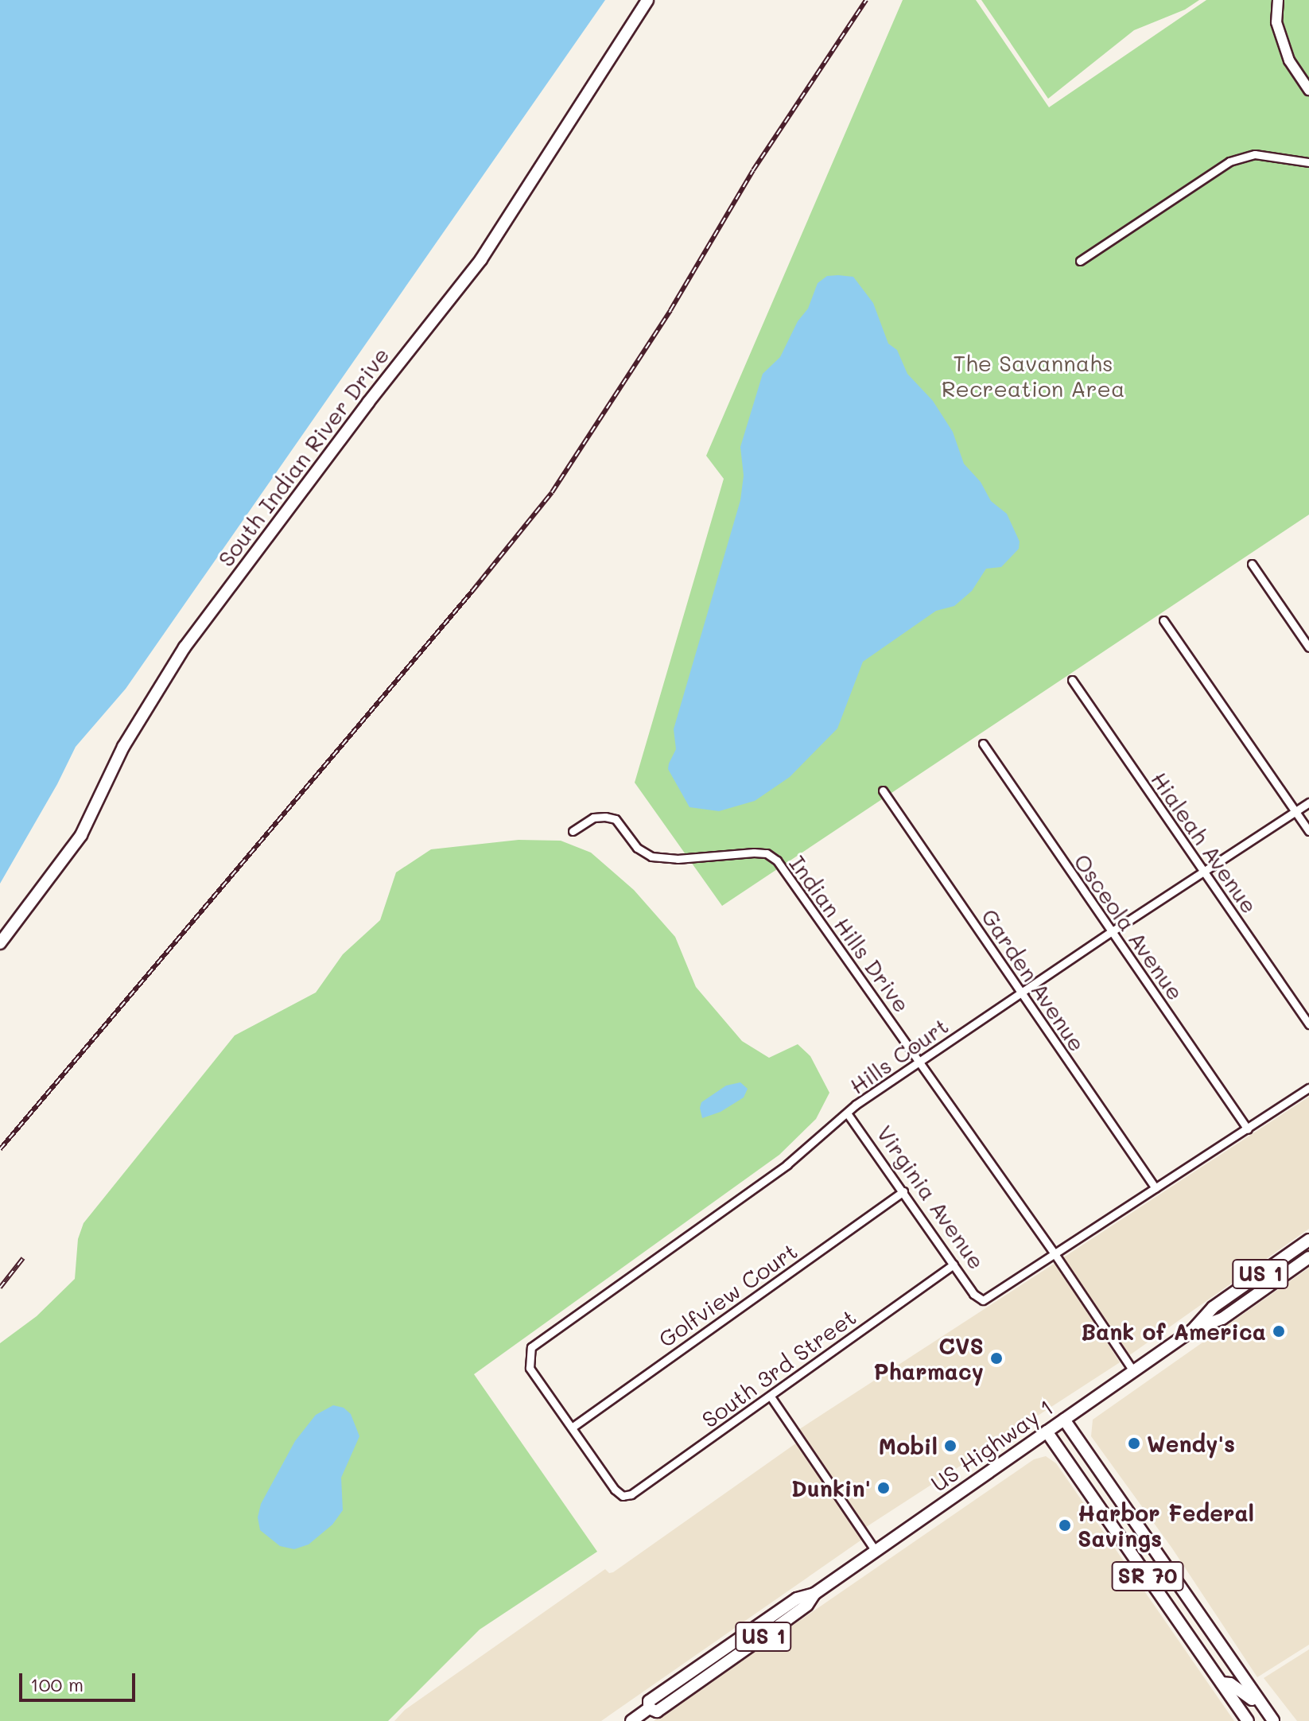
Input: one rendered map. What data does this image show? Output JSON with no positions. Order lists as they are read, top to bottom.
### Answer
{
  "streets": {
    "main road": [
      "South Indian River Drive",
      "US 1",
      "US Highway 1",
      "SR 70"
    ],
    "street": [
      "Hialeah Avenue",
      "Osceola Avenue",
      "Indian Hills Drive",
      "Garden Avenue",
      "Hills Court",
      "Virginia Avenue",
      "Golfview Court",
      "South 3rd Street"
    ]
  },
  "crossings": [
    ["Hialeah Avenue", "Hills Court"],
    ["Osceola Avenue", "Hills Court"],
    ["Indian Hills Drive", "Hills Court"],
    ["Indian Hills Drive", "Virginia Avenue"],
    ["Indian Hills Drive", "US Highway 1"],
    ["Garden Avenue", "Hills Court"],
    ["Hills Court", "Virginia Avenue"],
    ["Hills Court", "Golfview Court"],
    ["Hills Court", "South 3rd Street"],
    ["Virginia Avenue", "Golfview Court"],
    ["Virginia Avenue", "South 3rd Street"],
    ["Golfview Court", "South 3rd Street"],
    ["US Highway 1", "SR 70"]
  ],
  "parks": ["The Savannahs Recreation Area"],
  "places": [
    "Bank of America",
    "CVS Pharmacy",
    "Wendy's",
    "Mobil",
    "Dunkin'",
    "Harbor Federal Savings"
  ],
  "scale_bar": "100 m"
}
